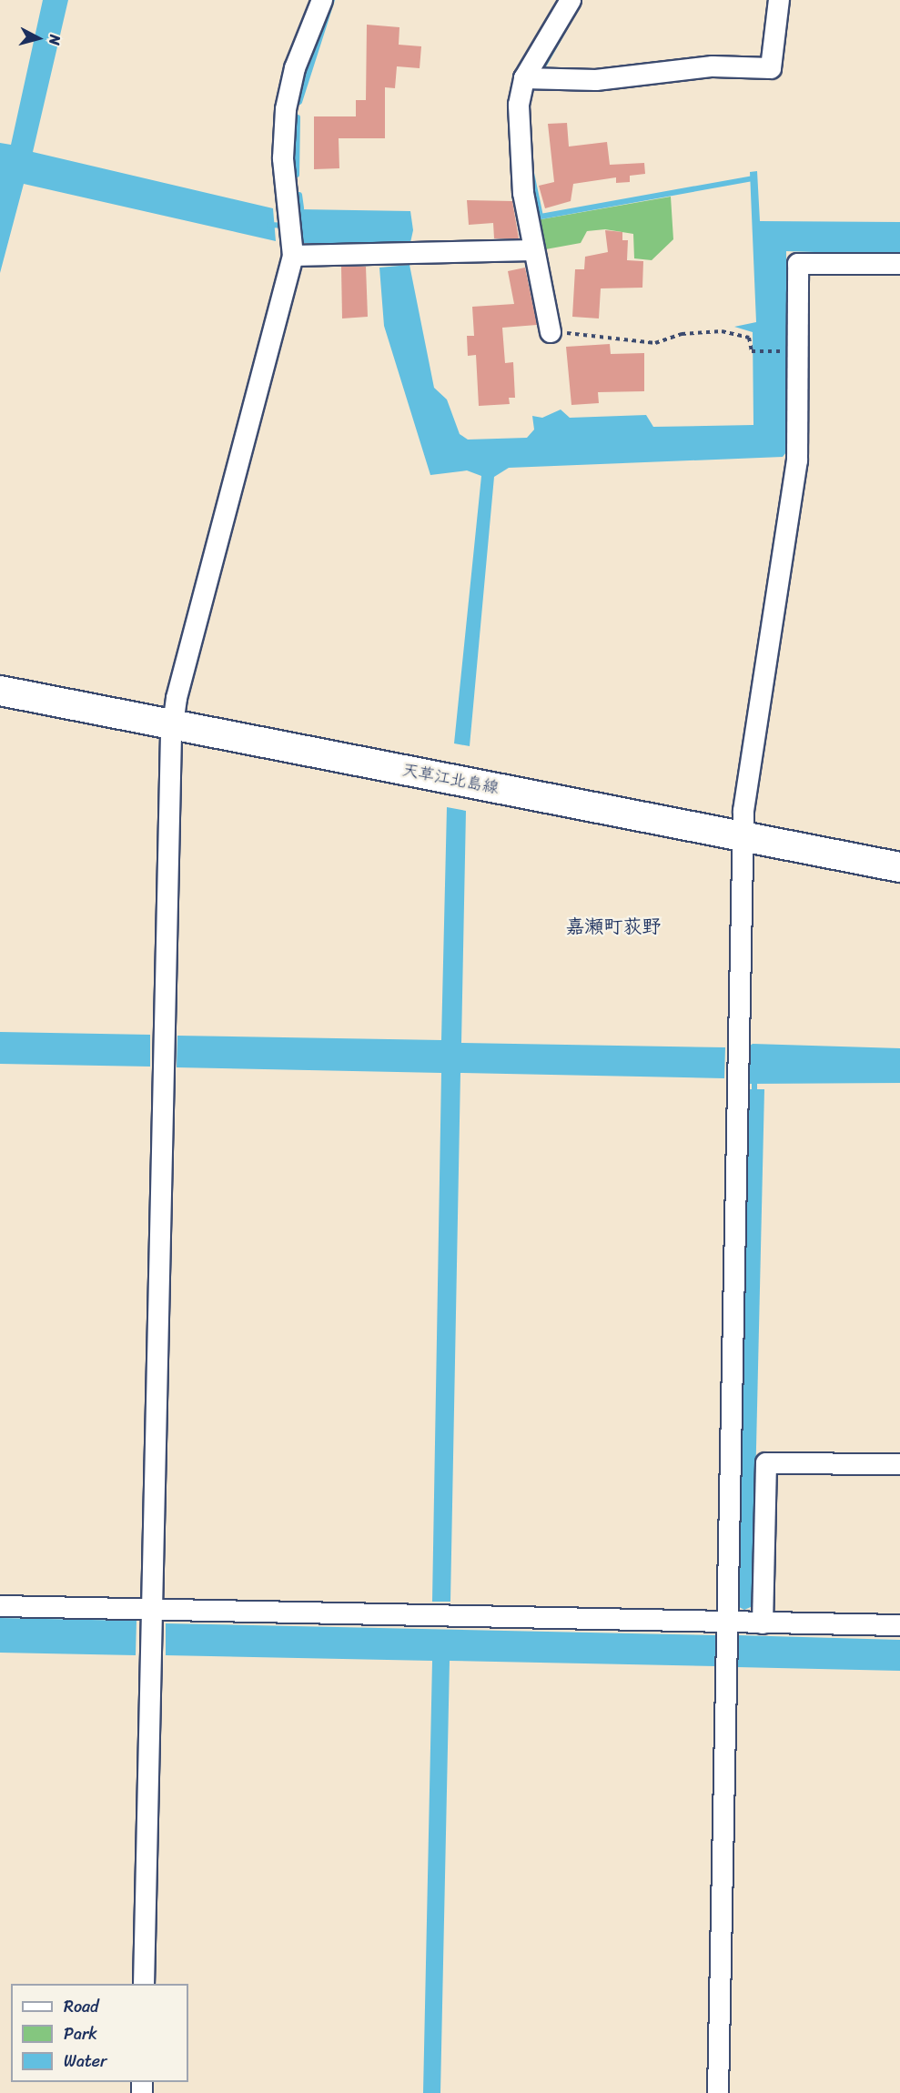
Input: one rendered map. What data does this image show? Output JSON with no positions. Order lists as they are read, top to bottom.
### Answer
{
  "streets": {
    "street": ["天草江北島線"]
  },
  "districts": ["嘉瀬町荻野"],
  "legend": ["Road", "Park", "Water"],
  "north": "right"
}
